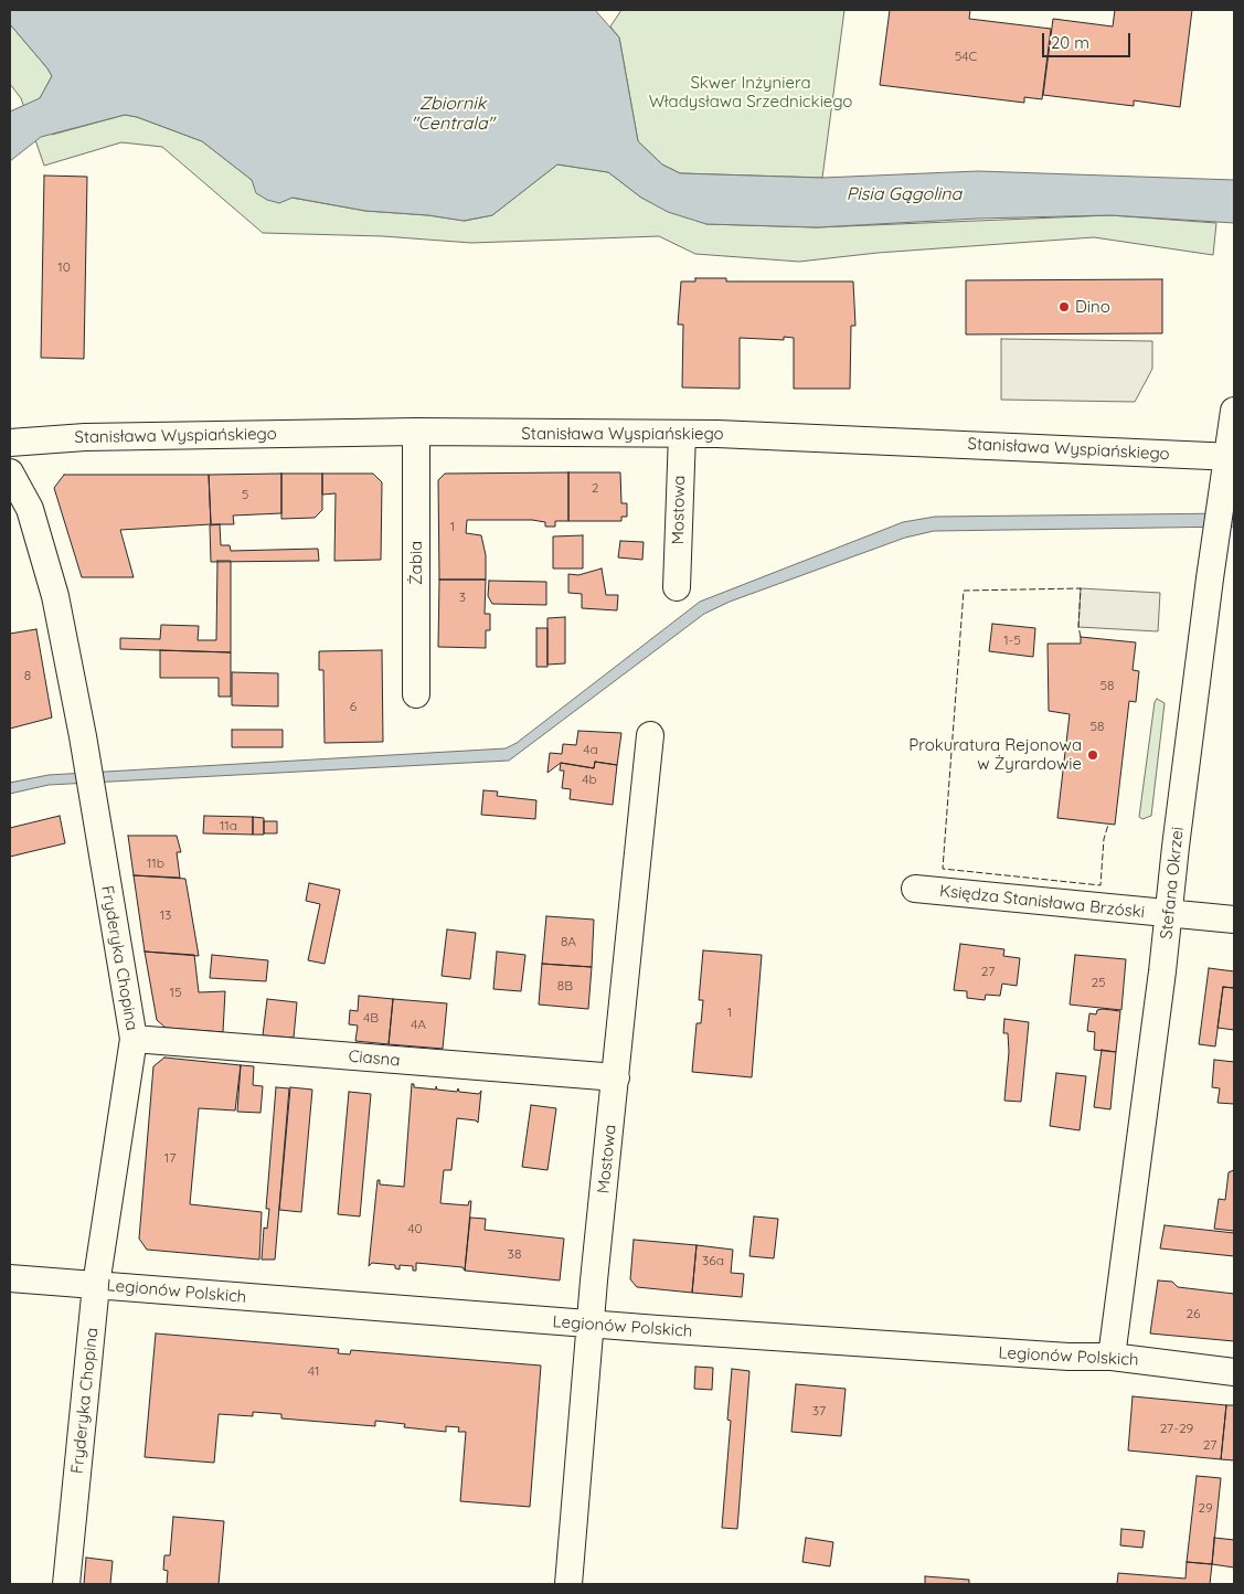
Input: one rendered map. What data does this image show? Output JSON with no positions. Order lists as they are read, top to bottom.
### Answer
{
  "streets": {
    "street": [
      "Stanisława Wyspiańskiego",
      "Mostowa",
      "Żabia",
      "Stefana Okrzei",
      "Księdza Stanisława Brzóski",
      "Fryderyka Chopina",
      "Ciasna",
      "Legionów Polskich"
    ]
  },
  "crossings": [
    ["Stanisława Wyspiańskiego", "Mostowa"],
    ["Stanisława Wyspiańskiego", "Żabia"],
    ["Stanisława Wyspiańskiego", "Stefana Okrzei"],
    ["Mostowa", "Ciasna"],
    ["Mostowa", "Legionów Polskich"],
    ["Stefana Okrzei", "Księdza Stanisława Brzóski"],
    ["Stefana Okrzei", "Legionów Polskich"],
    ["Fryderyka Chopina", "Ciasna"],
    ["Fryderyka Chopina", "Legionów Polskich"]
  ],
  "water": ["Zbiornik \"Centrala\"", "Pisia Gągolina"],
  "parks": ["Skwer Inżyniera Władysława Srzednickiego"],
  "places": ["Dino", "Prokuratura Rejonowa w Żyrardowie"],
  "house_numbers": [
    "54C",
    "10",
    "2",
    "5",
    "1",
    "3",
    "1-5",
    "8",
    "58",
    "6",
    "58",
    "4a",
    "4b",
    "11a",
    "11b",
    "13",
    "8A",
    "27",
    "25",
    "8B",
    "15",
    "1",
    "4B",
    "4A",
    "17",
    "40",
    "38",
    "36a",
    "26",
    "41",
    "37",
    "27-29",
    "27",
    "29"
  ],
  "scale_bar": "20 m"
}
